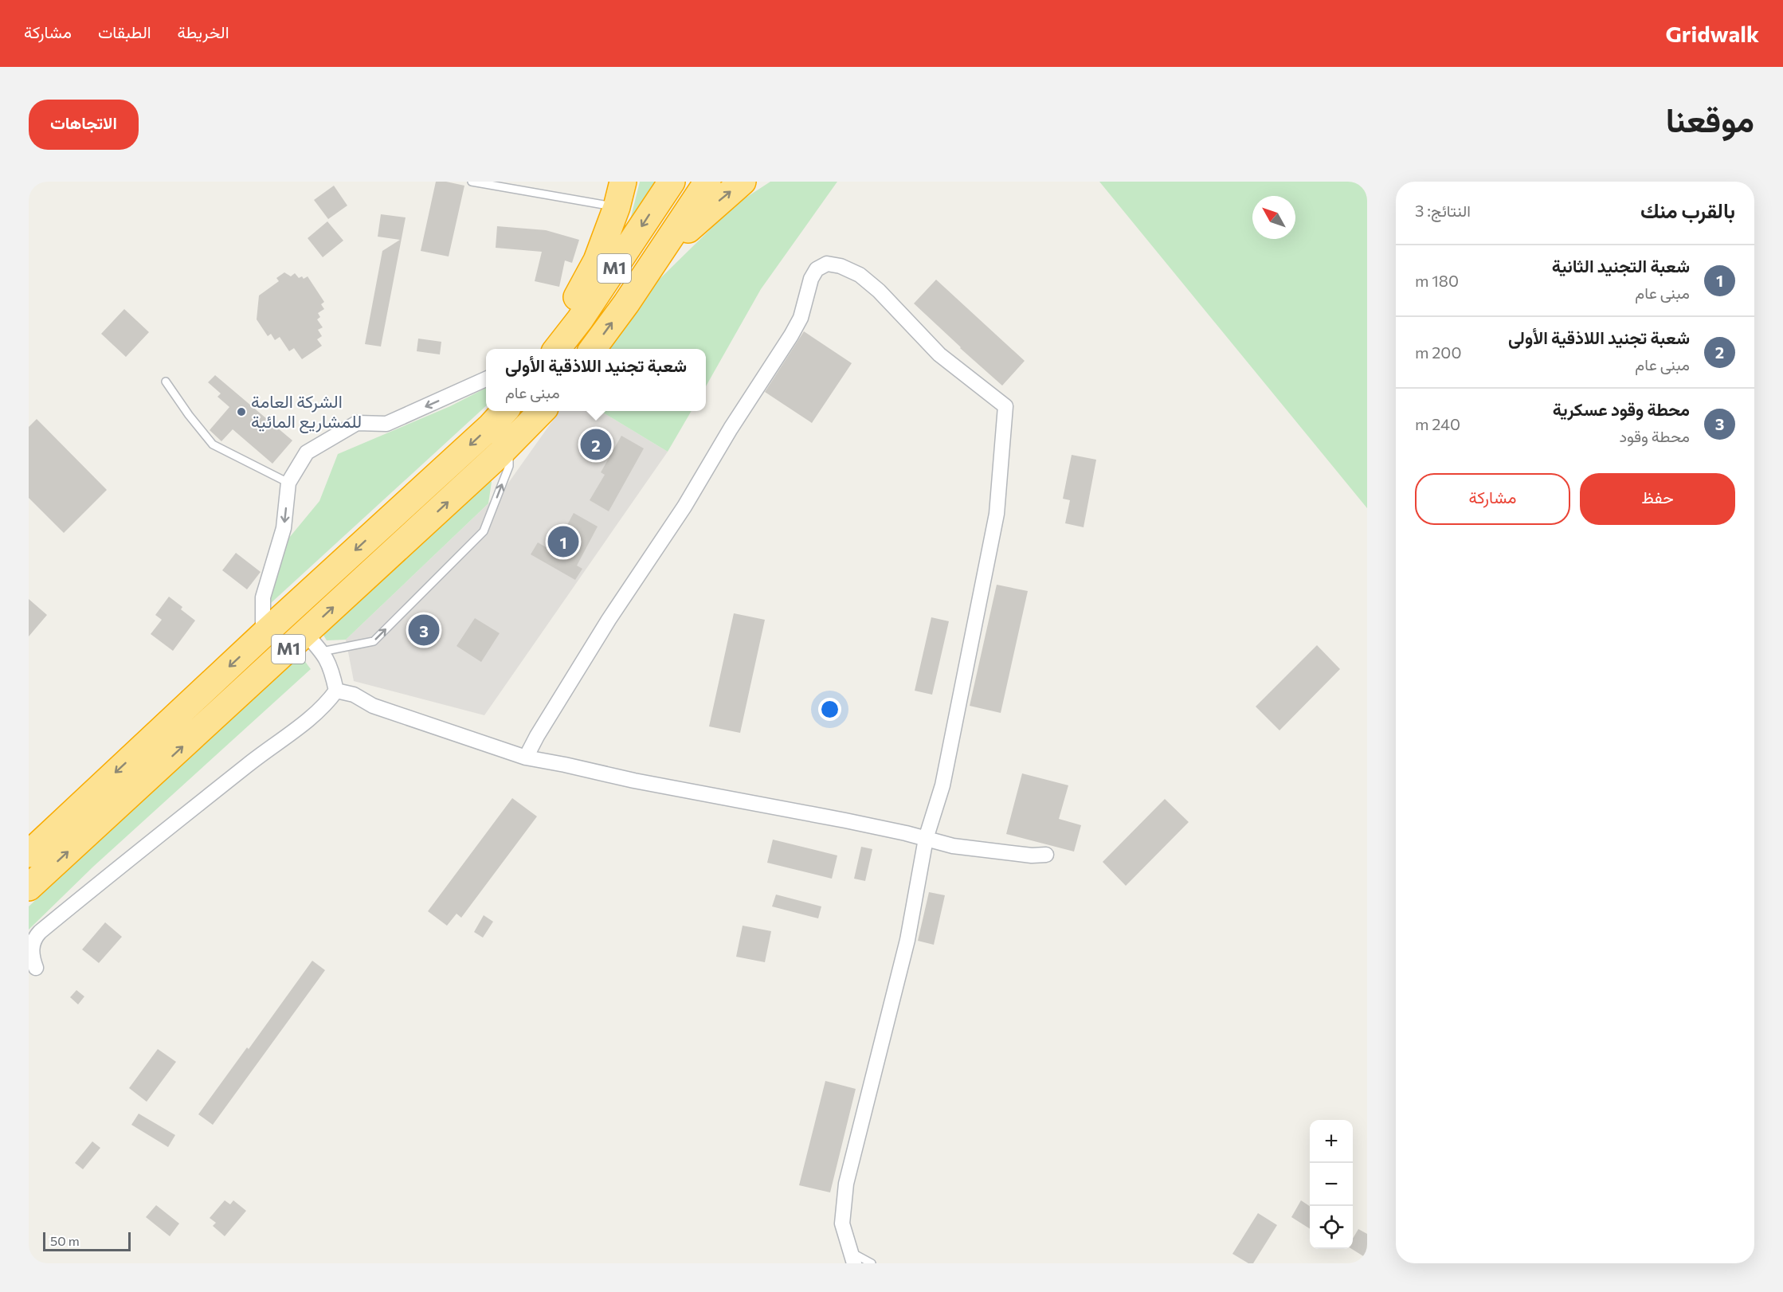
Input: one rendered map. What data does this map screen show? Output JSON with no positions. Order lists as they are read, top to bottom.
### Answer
{
  "streets": {
    "highway": ["M1"]
  },
  "places": ["الشركة العامة للمشاريع المائية"],
  "scale_bar": "50 m",
  "north": "top left",
  "page": {
    "header": "Gridwalk",
    "nav": ["الخريطة", "الطبقات", "مشاركة"],
    "title": "موقعنا",
    "buttons": [
      "الاتجاهات",
      ["حفظ", "مشاركة"]
    ],
    "heading": ["بالقرب منك", "النتائج: 3"],
    "list": [
      {
        "mark": "1",
        "name": "شعبة التجنيد الثانية",
        "note": "مبنى عام",
        "value": "180 m"
      },
      {
        "mark": "2",
        "name": "شعبة تجنيد اللاذقية الأولى",
        "note": "مبنى عام",
        "value": "200 m"
      },
      {
        "mark": "3",
        "name": "محطة وقود عسكرية",
        "note": "محطة وقود",
        "value": "240 m"
      }
    ],
    "popup": ["شعبة تجنيد اللاذقية الأولى", "مبنى عام"],
    "pins": ["2", "1", "3"],
    "map_buttons": ["+", "−"],
    "scale": "50 m"
  }
}
